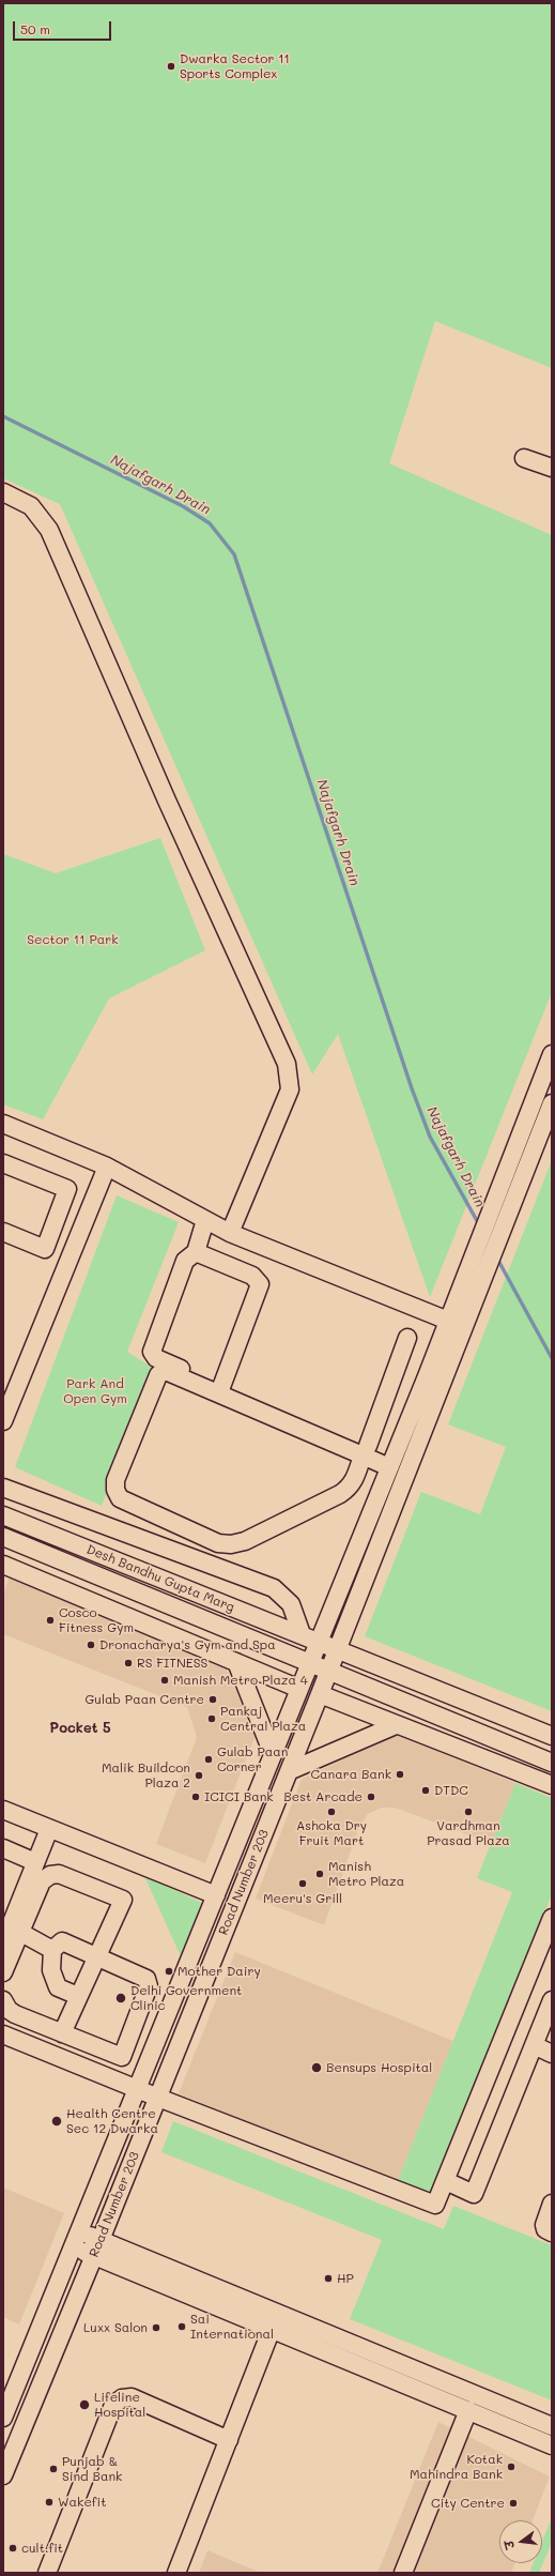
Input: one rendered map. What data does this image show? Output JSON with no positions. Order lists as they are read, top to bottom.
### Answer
{
  "streets": {
    "street": ["Desh Bandhu Gupta Marg", "Road Number 203"]
  },
  "crossings": [
    ["Desh Bandhu Gupta Marg", "Road Number 203"]
  ],
  "districts": ["Pocket 5"],
  "water": ["Najafgarh Drain"],
  "parks": ["Sector 11 Park", "Park And Open Gym"],
  "places": [
    "Dwarka Sector 11 Sports Complex",
    "Cosco Fitness Gym",
    "Dronacharya's Gym and Spa",
    "RS FITNESS",
    "Manish Metro Plaza 4",
    "Gulab Paan Centre",
    "Pankaj Central Plaza",
    "Gulab Paan Corner",
    "Canara Bank",
    "Malik Buildcon Plaza 2",
    "DTDC",
    "ICICI Bank",
    "Best Arcade",
    "Ashoka Dry Fruit Mart",
    "Vardhman Prasad Plaza",
    "Manish Metro Plaza",
    "Meeru's Grill",
    "Mother Dairy",
    "Delhi Government Clinic",
    "Bensups Hospital",
    "Health Centre Sec 12 Dwarka",
    "HP",
    "Sai International",
    "Luxx Salon",
    "Lifeline Hospital",
    "Kotak Mahindra Bank",
    "Punjab & Sind Bank",
    "Wakefit",
    "City Centre",
    "cult.fit"
  ],
  "scale_bar": "50 m",
  "north": "left"
}
